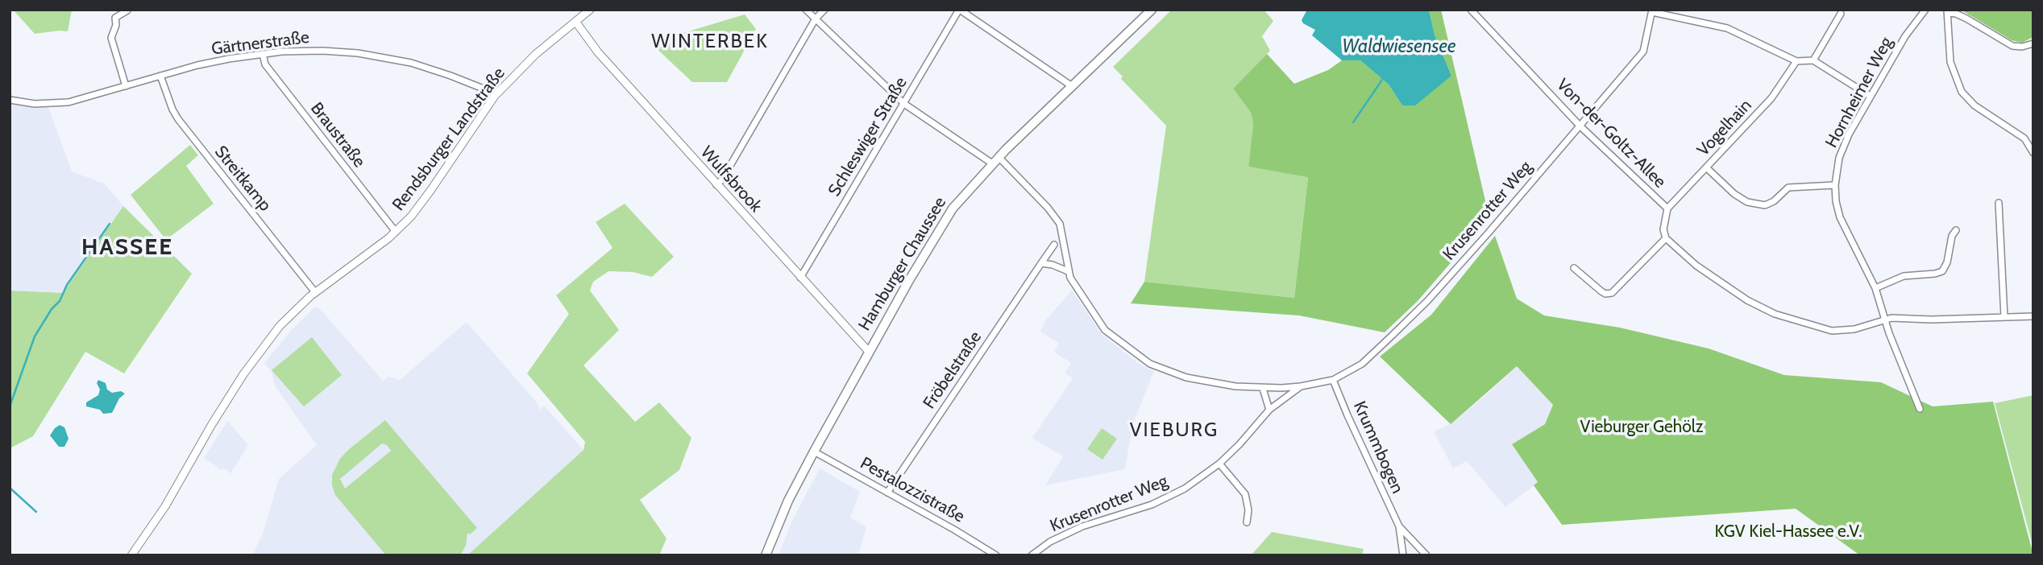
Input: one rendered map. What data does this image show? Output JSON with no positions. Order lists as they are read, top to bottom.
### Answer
{
  "streets": {
    "main road": ["Hamburger Chaussee"],
    "street": [
      "Gärtnerstraße",
      "Hornheimer Weg",
      "Vogelhain",
      "Von-der-Goltz-Allee",
      "Braustraße",
      "Schleswiger Straße",
      "Rendsburger Landstraße",
      "Streitkamp",
      "Wulfsbrook",
      "Krusenrotter Weg",
      "Fröbelstraße",
      "Krummbogen",
      "Pestalozzistraße"
    ]
  },
  "crossings": [
    ["Gärtnerstraße", "Braustraße"],
    ["Gärtnerstraße", "Rendsburger Landstraße"],
    ["Gärtnerstraße", "Streitkamp"],
    ["Vogelhain", "Von-der-Goltz-Allee"],
    ["Von-der-Goltz-Allee", "Krusenrotter Weg"],
    ["Braustraße", "Rendsburger Landstraße"],
    ["Schleswiger Straße", "Wulfsbrook"],
    ["Rendsburger Landstraße", "Streitkamp"],
    ["Rendsburger Landstraße", "Wulfsbrook"],
    ["Wulfsbrook", "Hamburger Chaussee"],
    ["Krusenrotter Weg", "Krummbogen"],
    ["Hamburger Chaussee", "Pestalozzistraße"],
    ["Fröbelstraße", "Pestalozzistraße"]
  ],
  "districts": ["WINTERBEK", "HASSEE", "VIEBURG"],
  "water": ["Waldwiesensee"],
  "parks": ["Vieburger Gehölz", "KGV Kiel-Hassee e.V."]
}
